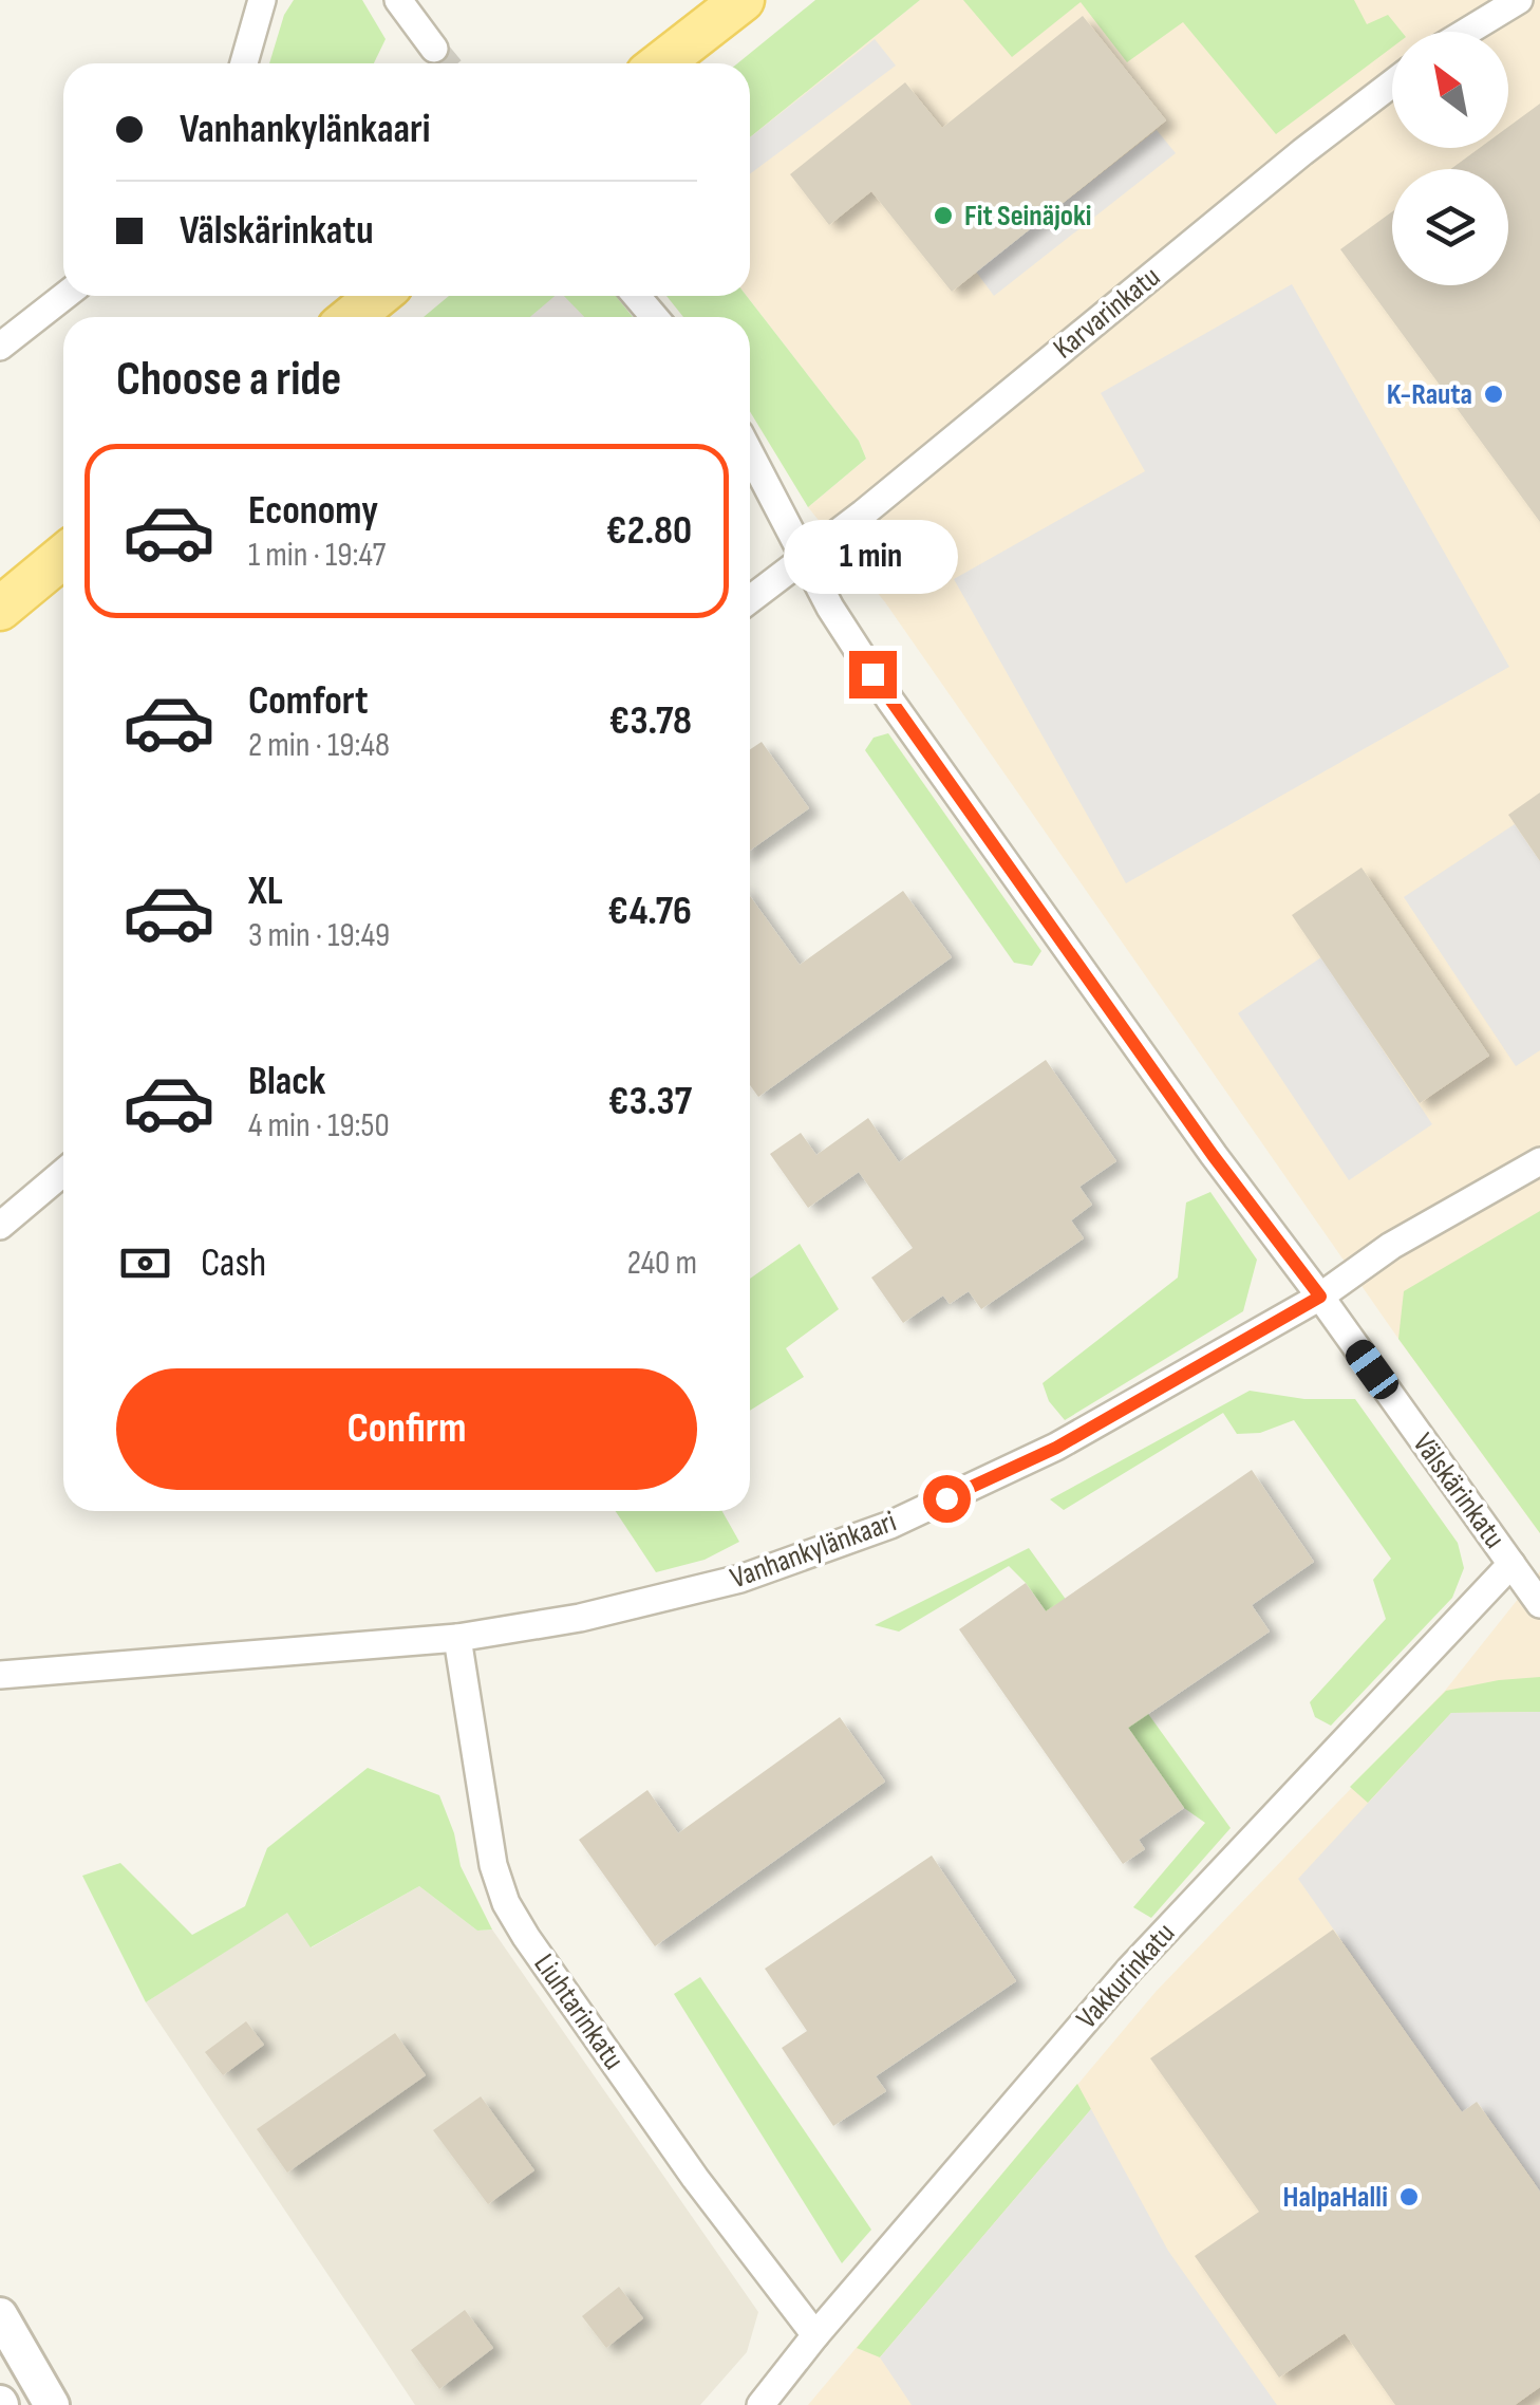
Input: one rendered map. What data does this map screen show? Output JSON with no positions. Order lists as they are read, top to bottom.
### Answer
{
  "streets": {
    "street": [
      "Karvarinkatu",
      "Välskärinkatu",
      "Vanhankylänkaari",
      "Vakkurinkatu",
      "Liuhtarinkatu"
    ]
  },
  "crossings": [
    ["Karvarinkatu", "Välskärinkatu"],
    ["Välskärinkatu", "Vanhankylänkaari"],
    ["Välskärinkatu", "Vakkurinkatu"],
    ["Vanhankylänkaari", "Liuhtarinkatu"],
    ["Vakkurinkatu", "Liuhtarinkatu"]
  ],
  "places": ["Fit Seinäjoki", "K-Rauta", "HalpaHalli"],
  "north": "top left",
  "page": {
    "banner": ["Vanhankylänkaari", "Välskärinkatu"],
    "heading": "Choose a ride",
    "list": [
      {
        "name": "Economy",
        "note": "1 min · 19:47",
        "value": "€2.80"
      },
      {
        "name": "Comfort",
        "note": "2 min · 19:48",
        "value": "€3.78"
      },
      {
        "name": "XL",
        "note": "3 min · 19:49",
        "value": "€4.76"
      },
      {
        "name": "Black",
        "note": "4 min · 19:50",
        "value": "€3.37"
      }
    ],
    "bubble": "1 min",
    "pay": ["Cash", "240 m"],
    "buttons": "Confirm"
  }
}
